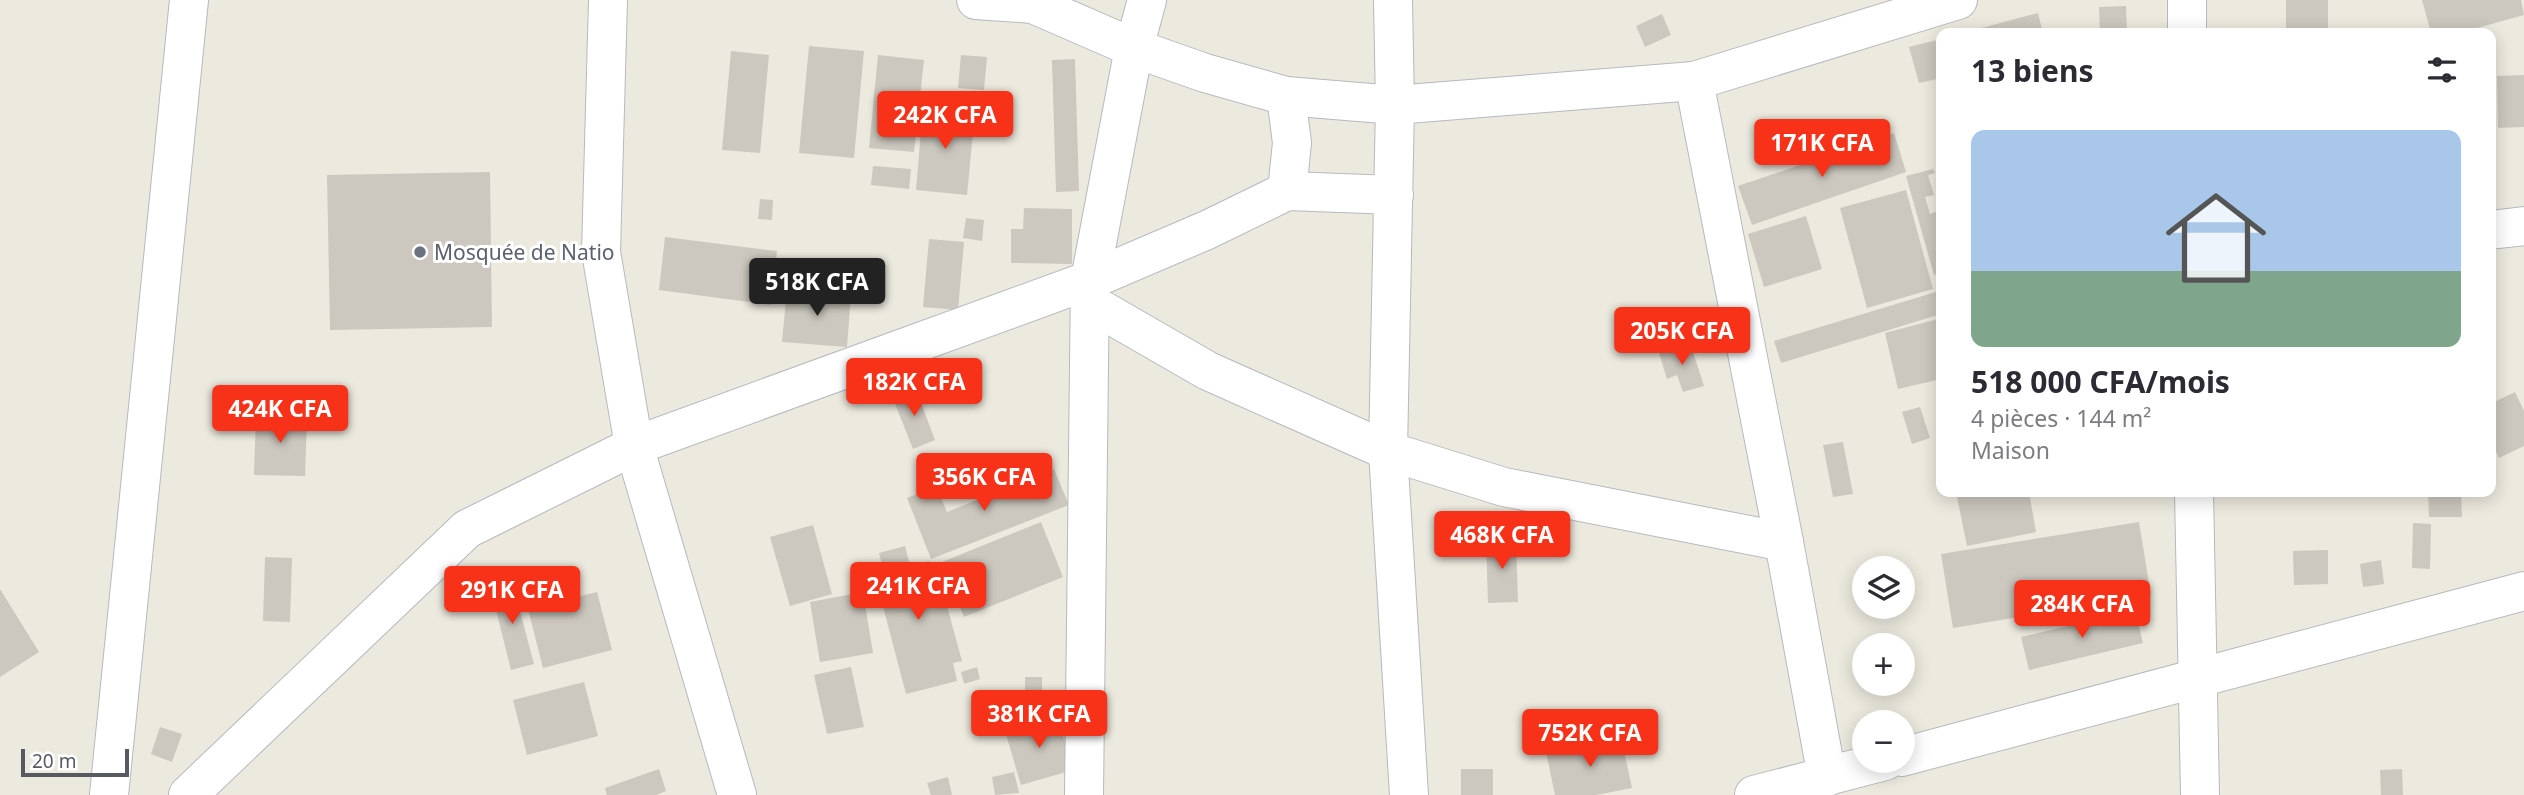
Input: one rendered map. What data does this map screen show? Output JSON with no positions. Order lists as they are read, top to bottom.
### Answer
{
  "places": ["Mosquée de Natio"],
  "scale_bar": "20 m",
  "page": {
    "heading": "13 biens",
    "price": [
      "242K CFA",
      "171K CFA",
      "518K CFA",
      "205K CFA",
      "182K CFA",
      "424K CFA",
      "356K CFA",
      "468K CFA",
      "241K CFA",
      "291K CFA",
      "284K CFA",
      "381K CFA",
      "752K CFA"
    ],
    "list": [
      {
        "name": "518 000 CFA/mois",
        "note": "4 pièces · 144 m² · Maison"
      }
    ],
    "map_buttons": ["+", "−"],
    "scale": "20 m"
  }
}
